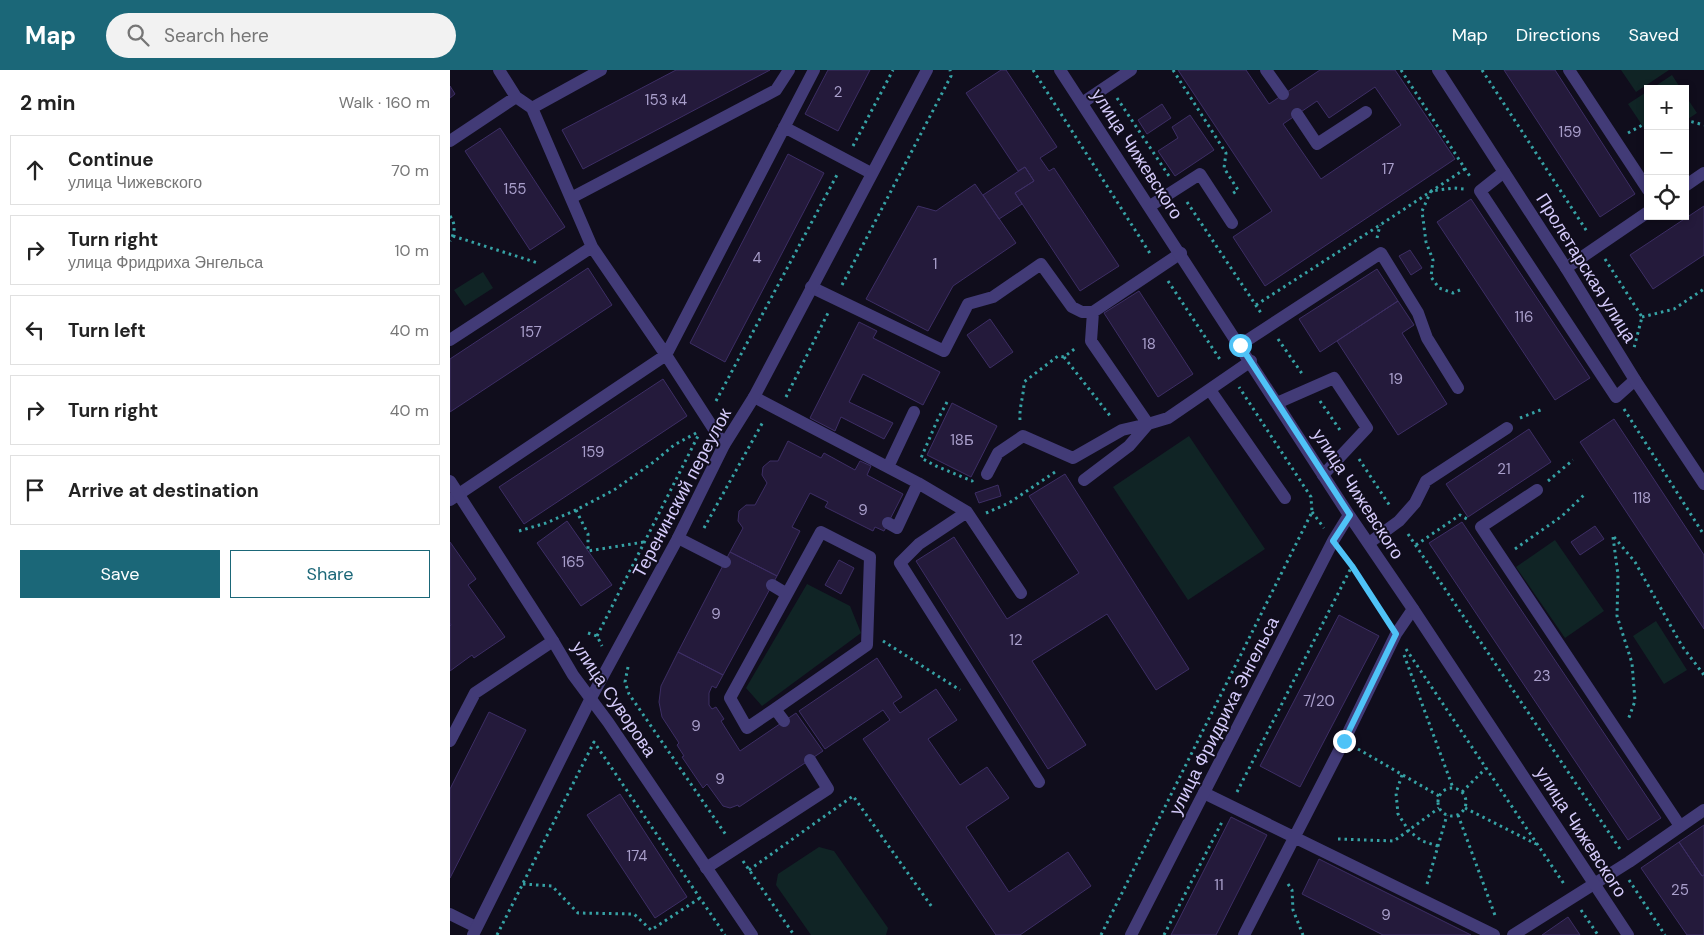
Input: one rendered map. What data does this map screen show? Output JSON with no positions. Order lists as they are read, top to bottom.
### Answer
{
  "streets": {
    "street": [
      "улица Чижевского",
      "Пролетарская улица",
      "Теренинский переулок",
      "улица Суворова",
      "улица Фридриха Энгельса"
    ]
  },
  "crossings": [
    ["улица Чижевского", "улица Фридриха Энгельса"],
    ["Теренинский переулок", "улица Суворова"]
  ],
  "house_numbers": [
    "2",
    "153 к4",
    "159",
    "17",
    "155",
    "4",
    "1",
    "116",
    "157",
    "18",
    "19",
    "18Б",
    "159",
    "21",
    "118",
    "9",
    "165",
    "9",
    "12",
    "23",
    "7/20",
    "9",
    "9",
    "174",
    "11",
    "25",
    "9"
  ],
  "page": {
    "header": "Map",
    "search": "Search here",
    "nav": ["Map", "Directions", "Saved"],
    "heading": ["2 min", "Walk · 160 m"],
    "map_buttons": ["+", "−"],
    "list": [
      ["Continue", "улица Чижевского", "70 m"],
      ["Turn right", "улица Фридриха Энгельса", "10 m"],
      ["Turn left", "40 m"],
      ["Turn right", "40 m"],
      "Arrive at destination"
    ],
    "buttons": ["Save", "Share"]
  }
}
